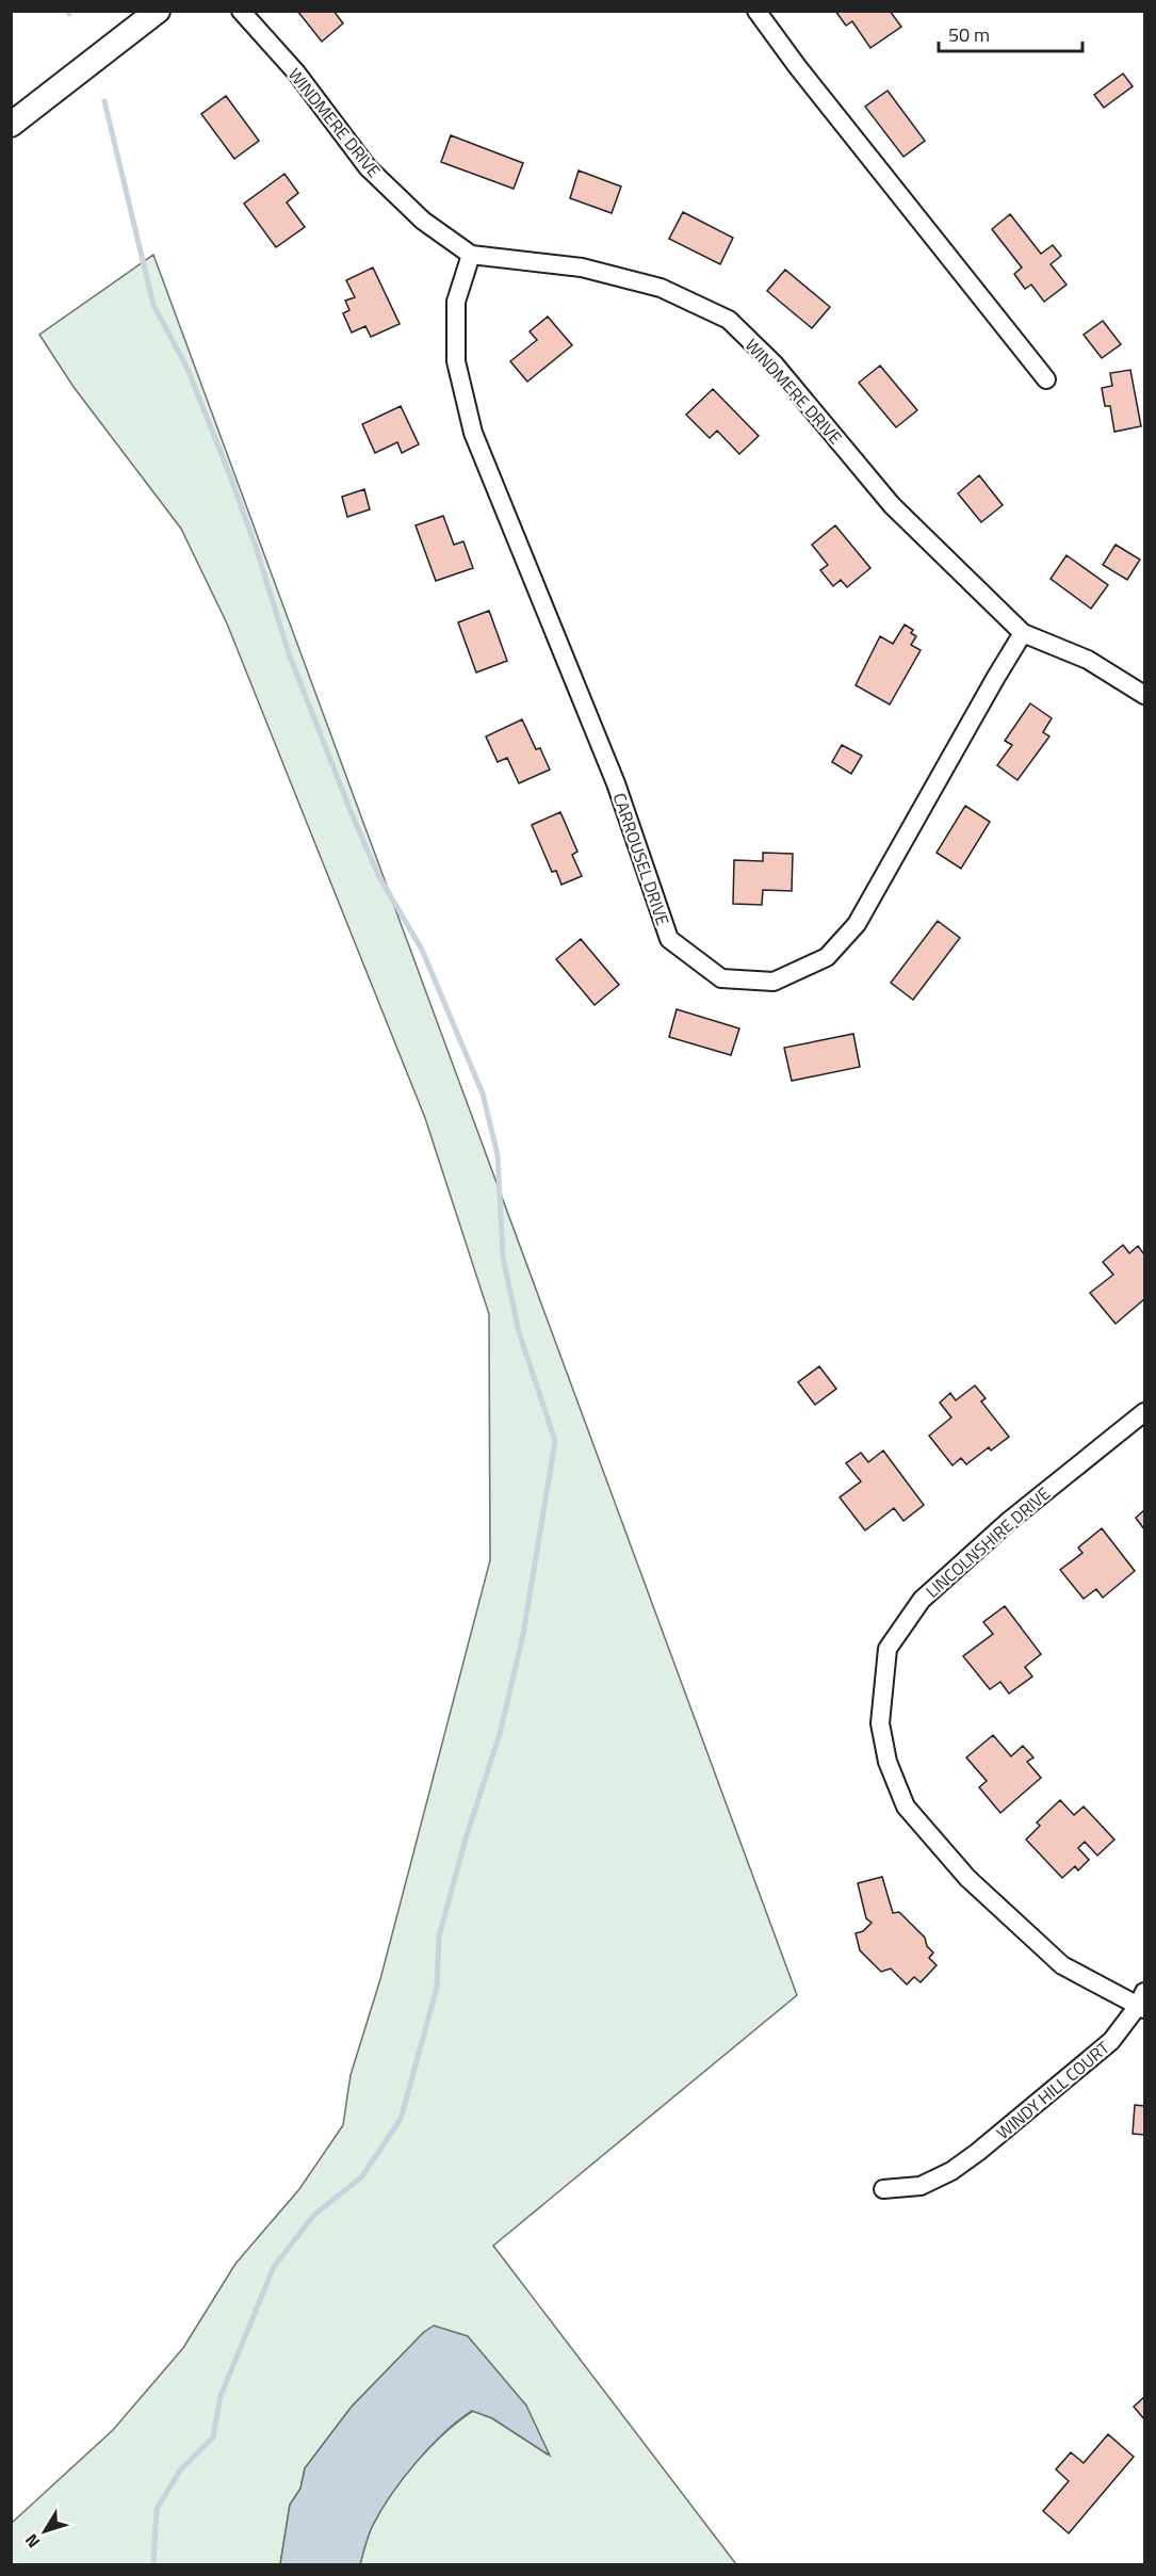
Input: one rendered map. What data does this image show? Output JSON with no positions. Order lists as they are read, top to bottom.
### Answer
{
  "streets": {
    "street": [
      "WINDMERE DRIVE",
      "CARROUSEL DRIVE",
      "LINCOLNSHIRE DRIVE",
      "WINDY HILL COURT"
    ]
  },
  "crossings": [
    ["WINDMERE DRIVE", "CARROUSEL DRIVE"],
    ["LINCOLNSHIRE DRIVE", "WINDY HILL COURT"]
  ],
  "scale_bar": "50 m",
  "north": "bottom left"
}
